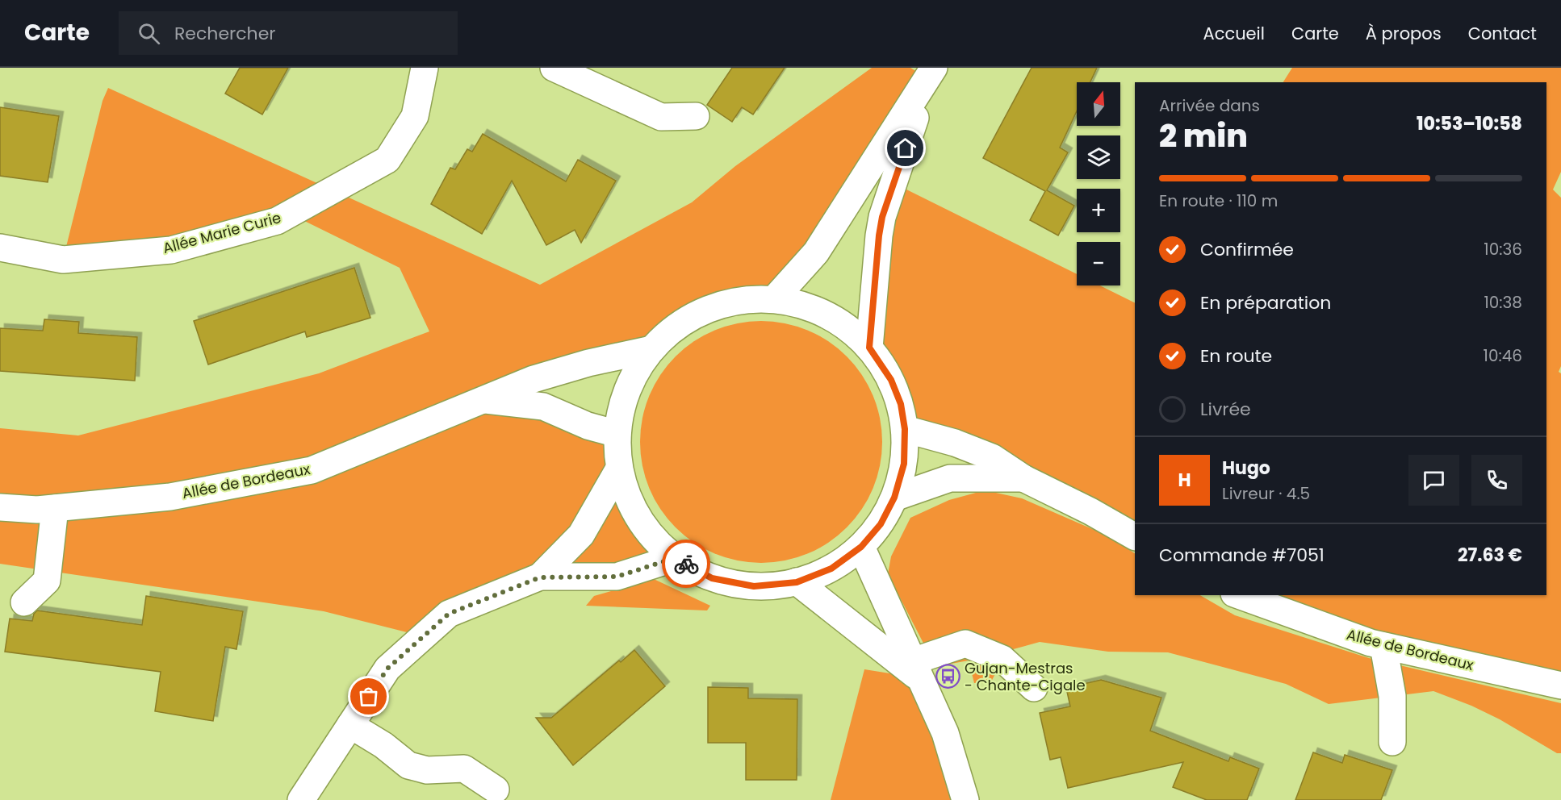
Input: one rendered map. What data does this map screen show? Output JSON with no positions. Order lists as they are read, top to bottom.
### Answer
{
  "streets": {
    "main road": ["Allée Marie Curie", "Allée de Bordeaux"]
  },
  "places": {
    "bus stop": ["Gujan-Mestras - Chante-Cigale"]
  },
  "north": "top",
  "page": {
    "header": "Carte",
    "search": "Rechercher",
    "nav": [
      "Accueil",
      "Carte",
      "À propos",
      "Contact"
    ],
    "map_buttons": ["+", "−"],
    "heading": ["2 min", "Arrivée dans", "10:53–10:58"],
    "panel": [
      "Hugo",
      "Livreur · 4.5",
      "Commande #7051",
      "27.63 €"
    ],
    "bar": "En route · 110 m",
    "list": [
      ["Confirmée", "10:36"],
      ["En préparation", "10:38"],
      ["En route", "10:46"],
      "Livrée"
    ],
    "round": "H"
  }
}
